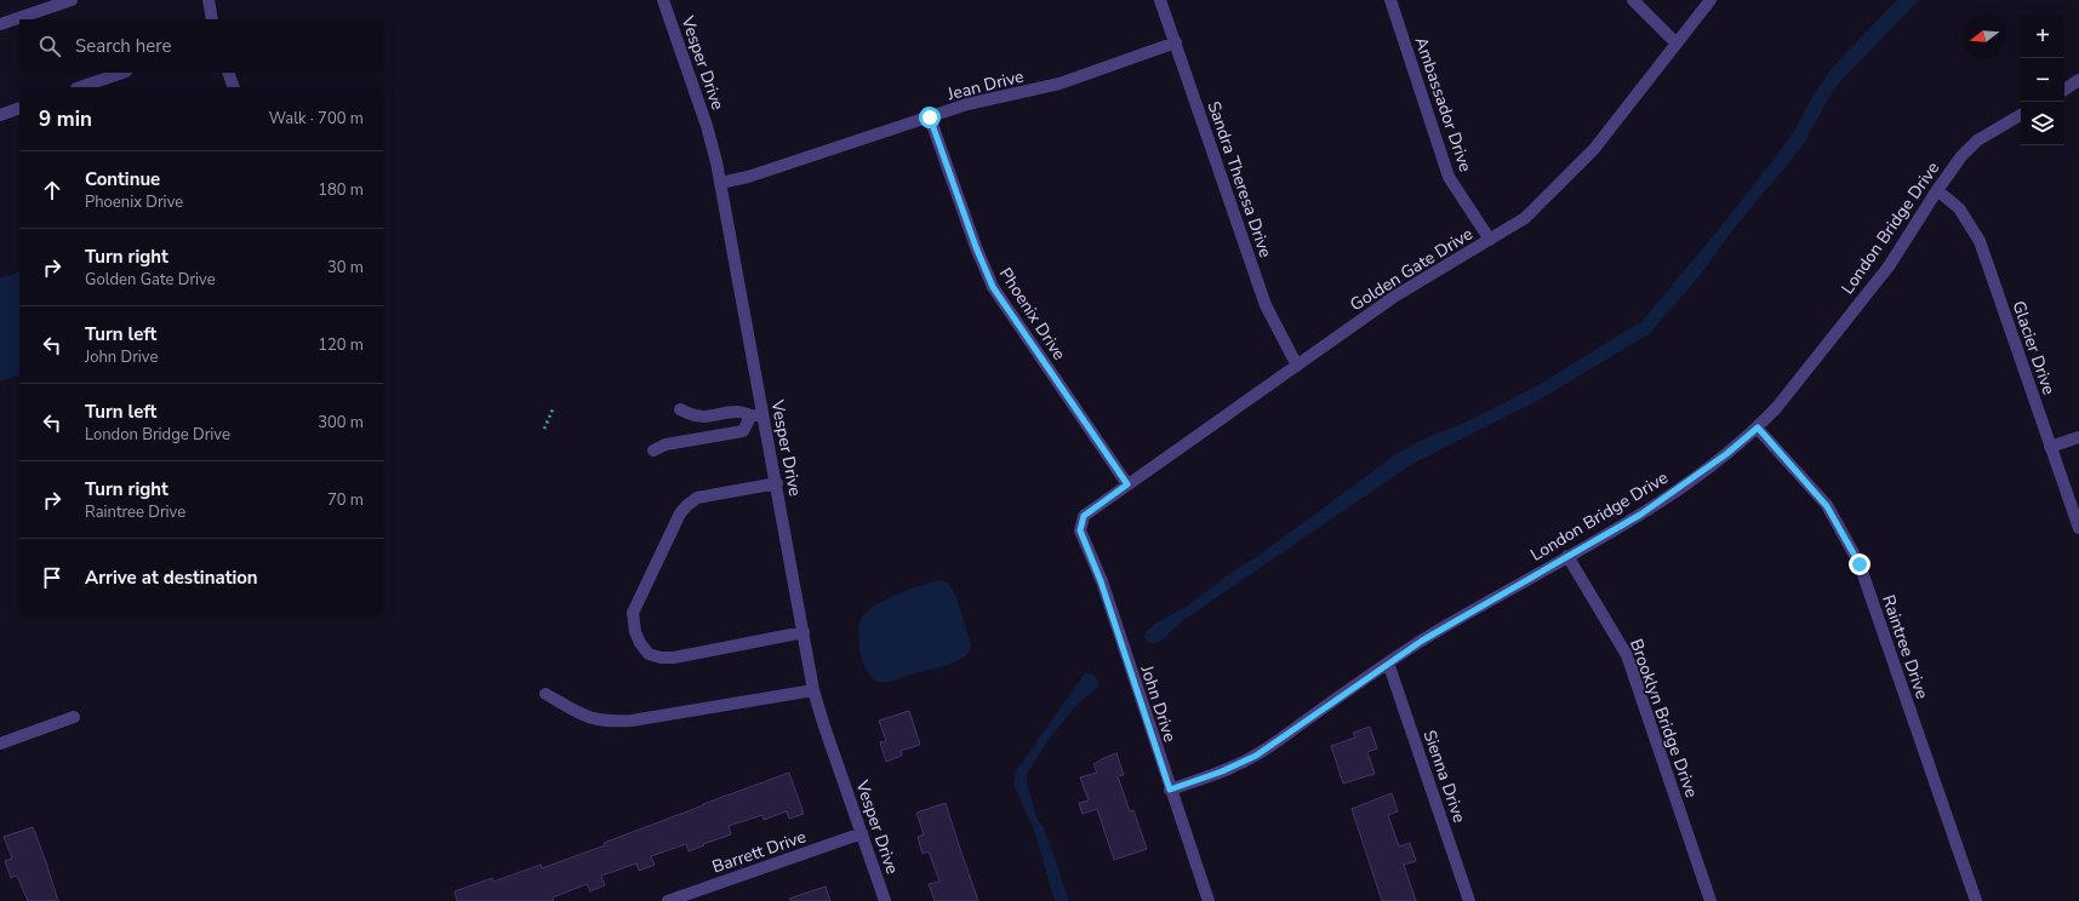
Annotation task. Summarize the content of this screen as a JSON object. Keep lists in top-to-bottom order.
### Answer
{
  "streets": {
    "street": [
      "Vesper Drive",
      "Jean Drive",
      "Ambassador Drive",
      "Sandra Theresa Drive",
      "London Bridge Drive",
      "Golden Gate Drive",
      "Phoenix Drive",
      "Glacier Drive",
      "Raintree Drive",
      "John Drive",
      "Brooklyn Bridge Drive",
      "Sienna Drive",
      "Barrett Drive"
    ]
  },
  "crossings": [
    ["Vesper Drive", "Jean Drive"],
    ["Vesper Drive", "Barrett Drive"],
    ["Jean Drive", "Sandra Theresa Drive"],
    ["Jean Drive", "Phoenix Drive"],
    ["Ambassador Drive", "Golden Gate Drive"],
    ["Sandra Theresa Drive", "Golden Gate Drive"],
    ["London Bridge Drive", "Glacier Drive"],
    ["London Bridge Drive", "Raintree Drive"],
    ["London Bridge Drive", "John Drive"],
    ["London Bridge Drive", "Brooklyn Bridge Drive"],
    ["London Bridge Drive", "Sienna Drive"],
    ["Golden Gate Drive", "Phoenix Drive"],
    ["Golden Gate Drive", "John Drive"]
  ],
  "north": "left",
  "page": {
    "map_buttons": ["+", "−"],
    "search": "Search here",
    "heading": ["9 min", "Walk · 700 m"],
    "list": [
      ["Continue", "Phoenix Drive", "180 m"],
      ["Turn right", "Golden Gate Drive", "30 m"],
      ["Turn left", "John Drive", "120 m"],
      ["Turn left", "London Bridge Drive", "300 m"],
      ["Turn right", "Raintree Drive", "70 m"],
      "Arrive at destination"
    ]
  }
}
